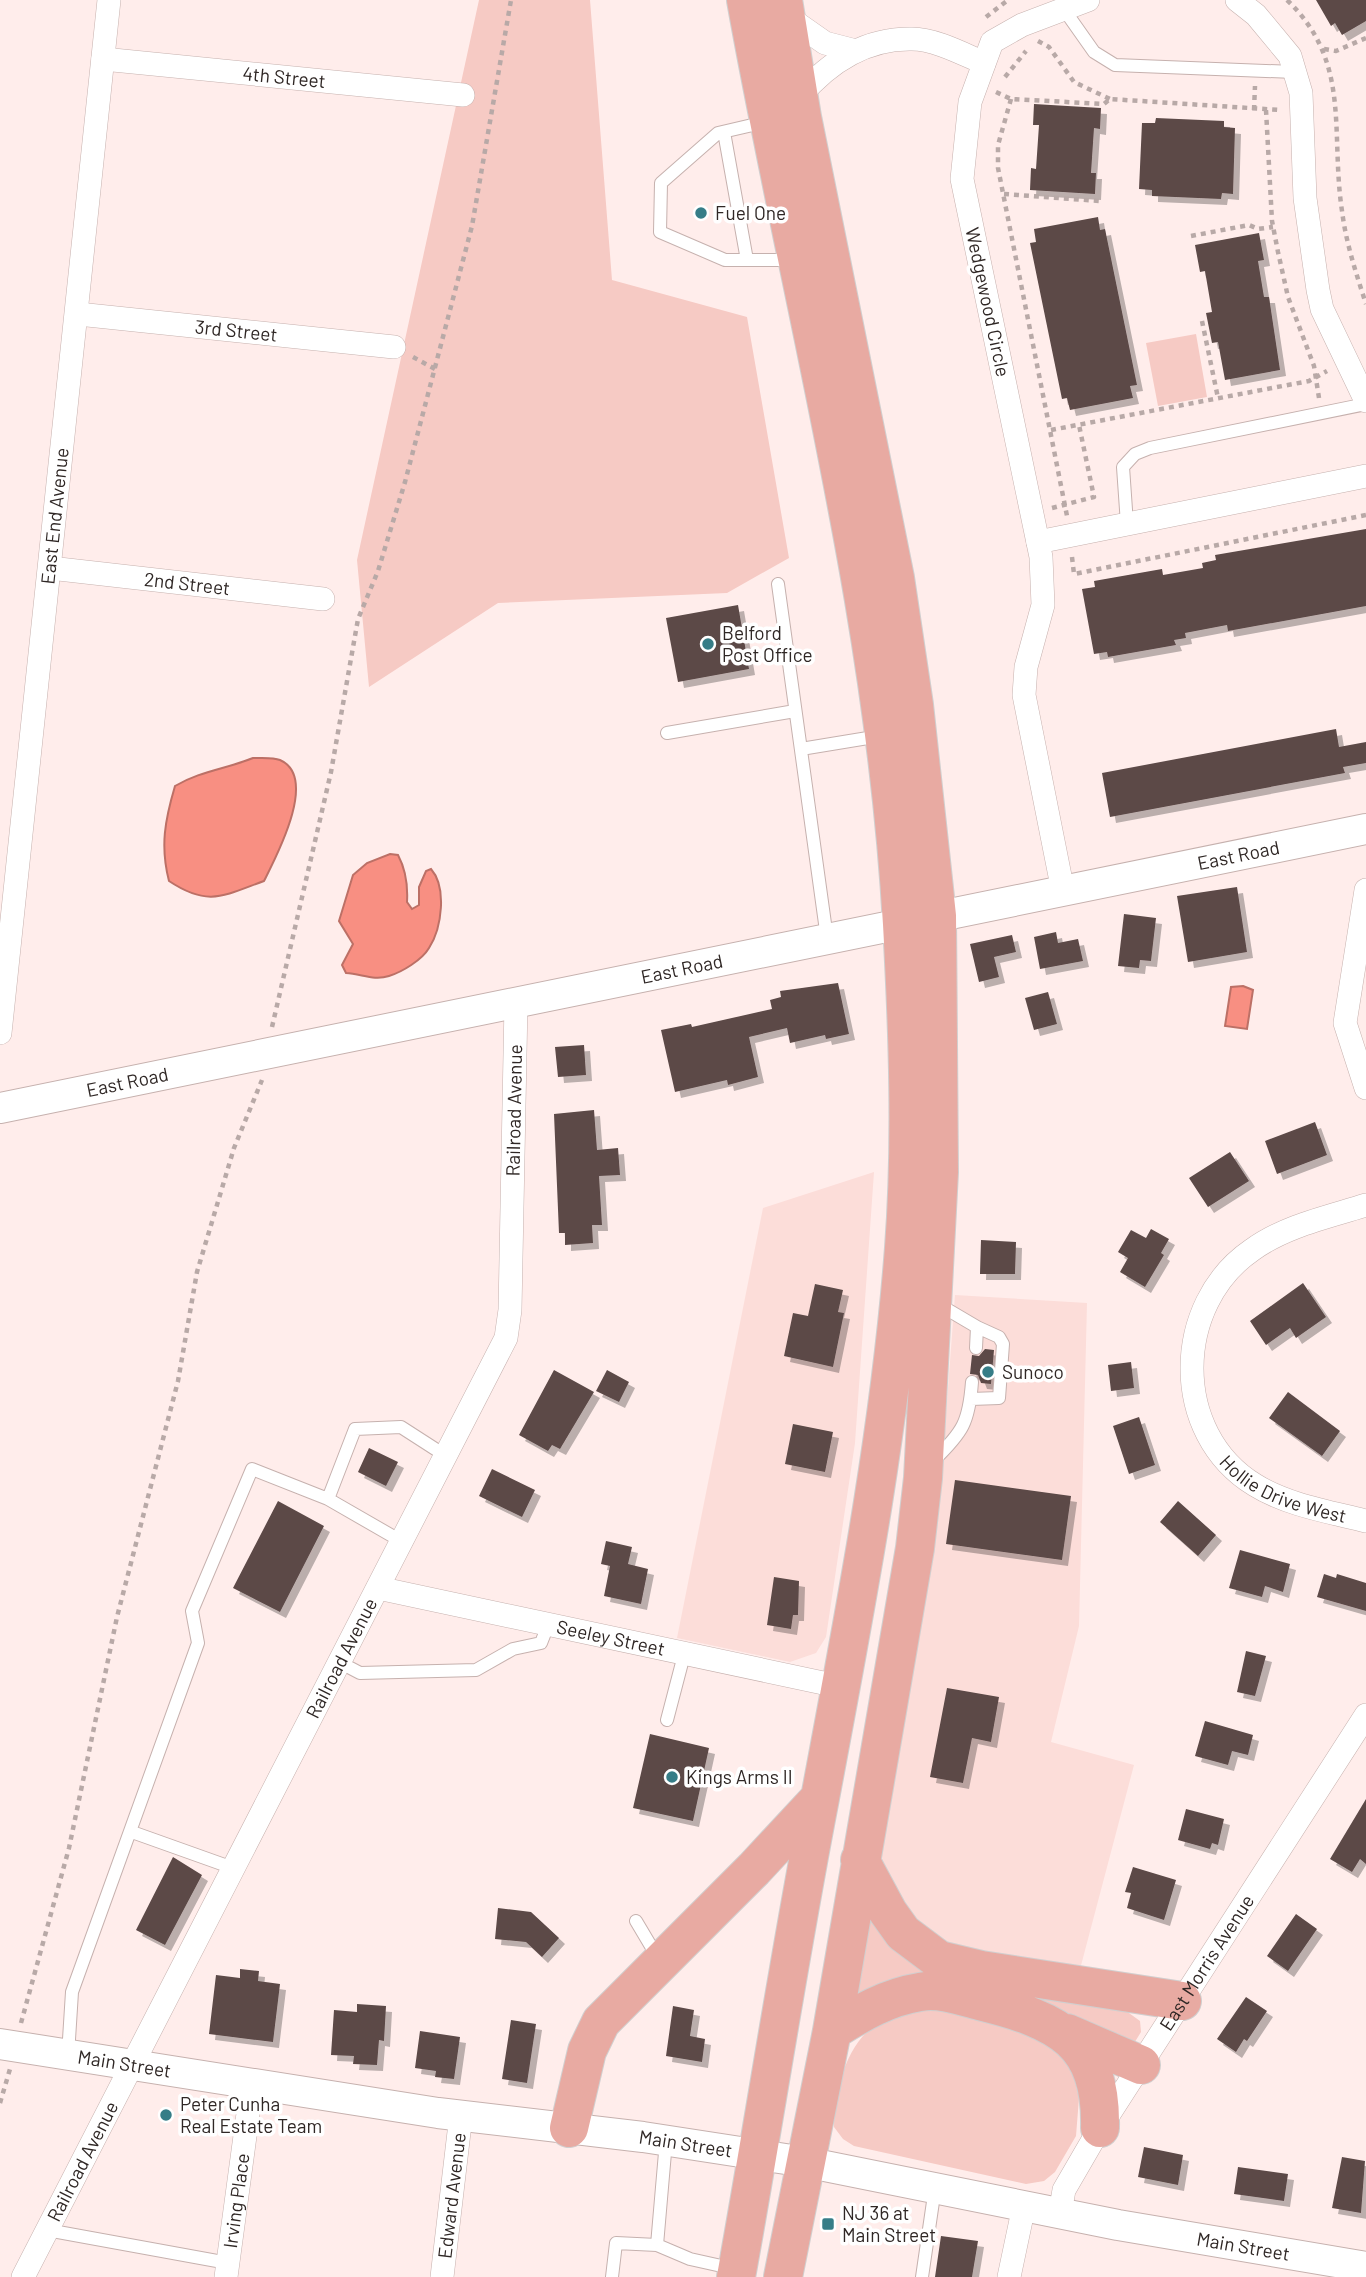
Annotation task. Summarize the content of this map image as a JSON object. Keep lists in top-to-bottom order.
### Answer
{
  "streets": {
    "street": [
      "4th Street",
      "Wedgewood Circle",
      "3rd Street",
      "East End Avenue",
      "2nd Street",
      "East Road",
      "Railroad Avenue",
      "Hollie Drive West",
      "Seeley Street",
      "East Morris Avenue",
      "Main Street",
      "Edward Avenue",
      "Irving Place"
    ]
  },
  "crossings": [
    ["4th Street", "East End Avenue"],
    ["Wedgewood Circle", "East Road"],
    ["3rd Street", "East End Avenue"],
    ["East End Avenue", "2nd Street"],
    ["East Road", "Railroad Avenue"],
    ["Railroad Avenue", "Seeley Street"],
    ["Railroad Avenue", "Main Street"],
    ["East Morris Avenue", "Main Street"],
    ["Main Street", "Edward Avenue"],
    ["Main Street", "Irving Place"]
  ],
  "places": {
    "other": [
      "Fuel One",
      "Belford Post Office",
      "Sunoco",
      "Kings Arms II",
      "Peter Cunha Real Estate Team"
    ],
    "transit": ["NJ 36 at Main Street"]
  }
}
